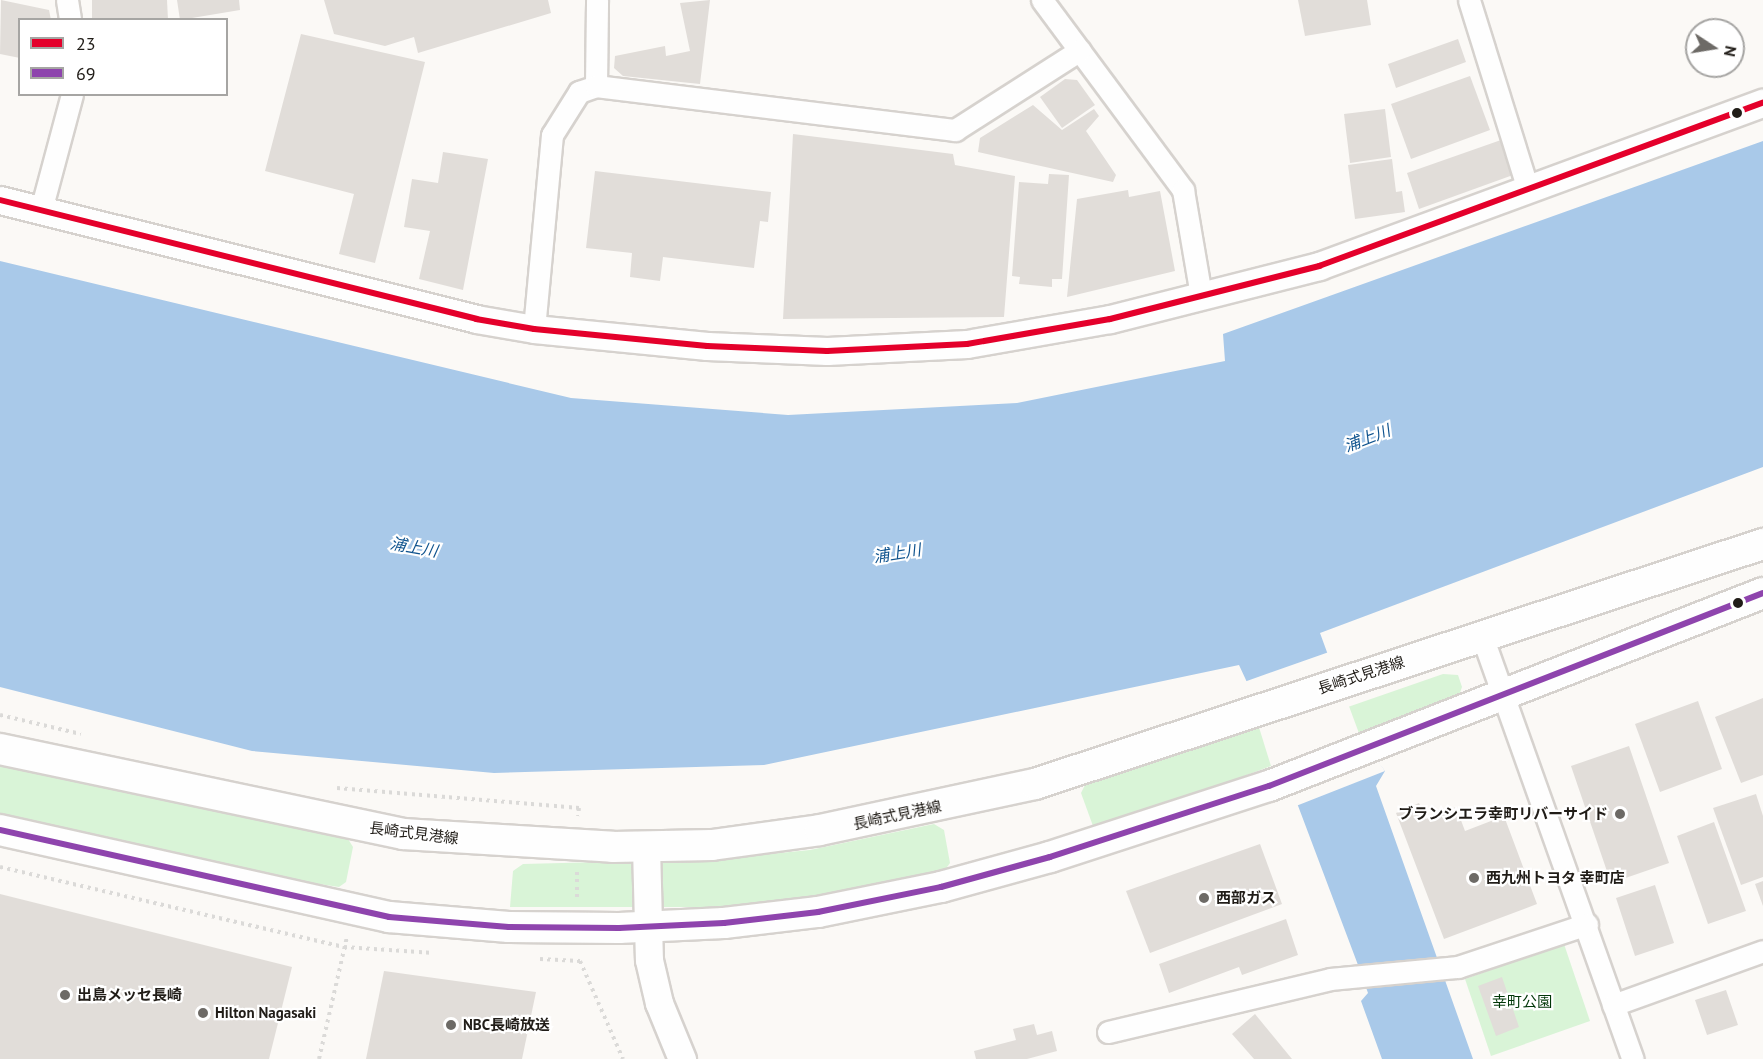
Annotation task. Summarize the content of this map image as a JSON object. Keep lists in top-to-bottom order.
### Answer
{
  "streets": {
    "main road": ["長崎式見港線"]
  },
  "water": ["浦上川"],
  "parks": ["幸町公園"],
  "places": [
    "ブランシエラ幸町リバーサイド",
    "西九州トヨタ 幸町店",
    "西部ガス",
    "出島メッセ長崎",
    "Hilton Nagasaki",
    "NBC長崎放送"
  ],
  "lines": ["transit line 23", "transit line 69"],
  "legend": ["23", "69"],
  "north": "right"
}
